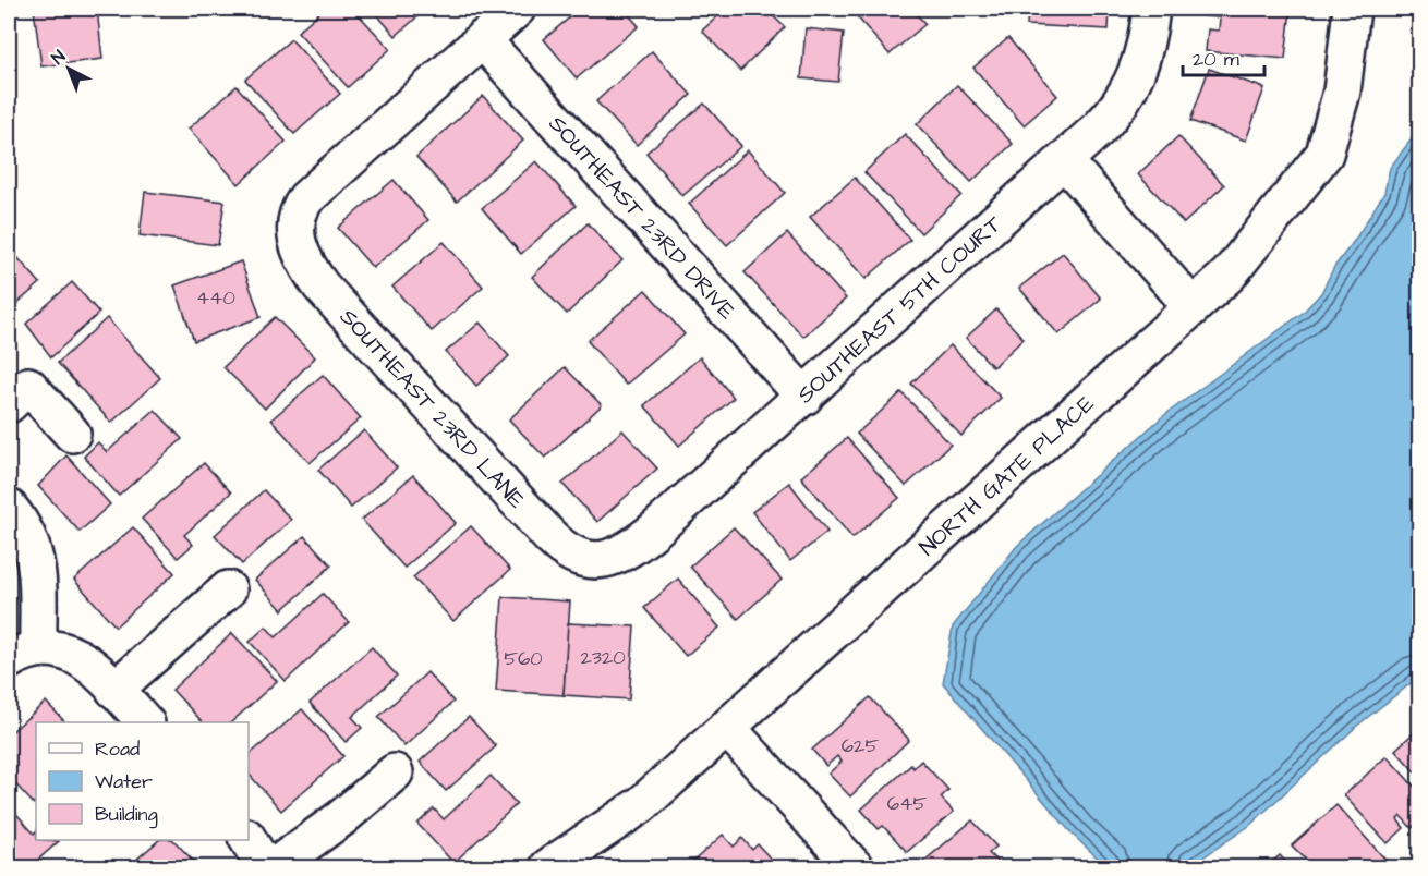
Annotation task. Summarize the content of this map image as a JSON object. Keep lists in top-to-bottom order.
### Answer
{
  "streets": {
    "street": [
      "SOUTHEAST 23RD DRIVE",
      "SOUTHEAST 5TH COURT",
      "SOUTHEAST 23RD LANE",
      "NORTH GATE PLACE"
    ]
  },
  "crossings": [
    ["SOUTHEAST 23RD DRIVE", "SOUTHEAST 5TH COURT"],
    ["SOUTHEAST 23RD DRIVE", "SOUTHEAST 23RD LANE"],
    ["SOUTHEAST 5TH COURT", "SOUTHEAST 23RD LANE"]
  ],
  "house_numbers": [
    "440",
    "2320",
    "560",
    "625",
    "645"
  ],
  "legend": ["Road", "Water", "Building"],
  "scale_bar": "20 m",
  "north": "top left"
}
